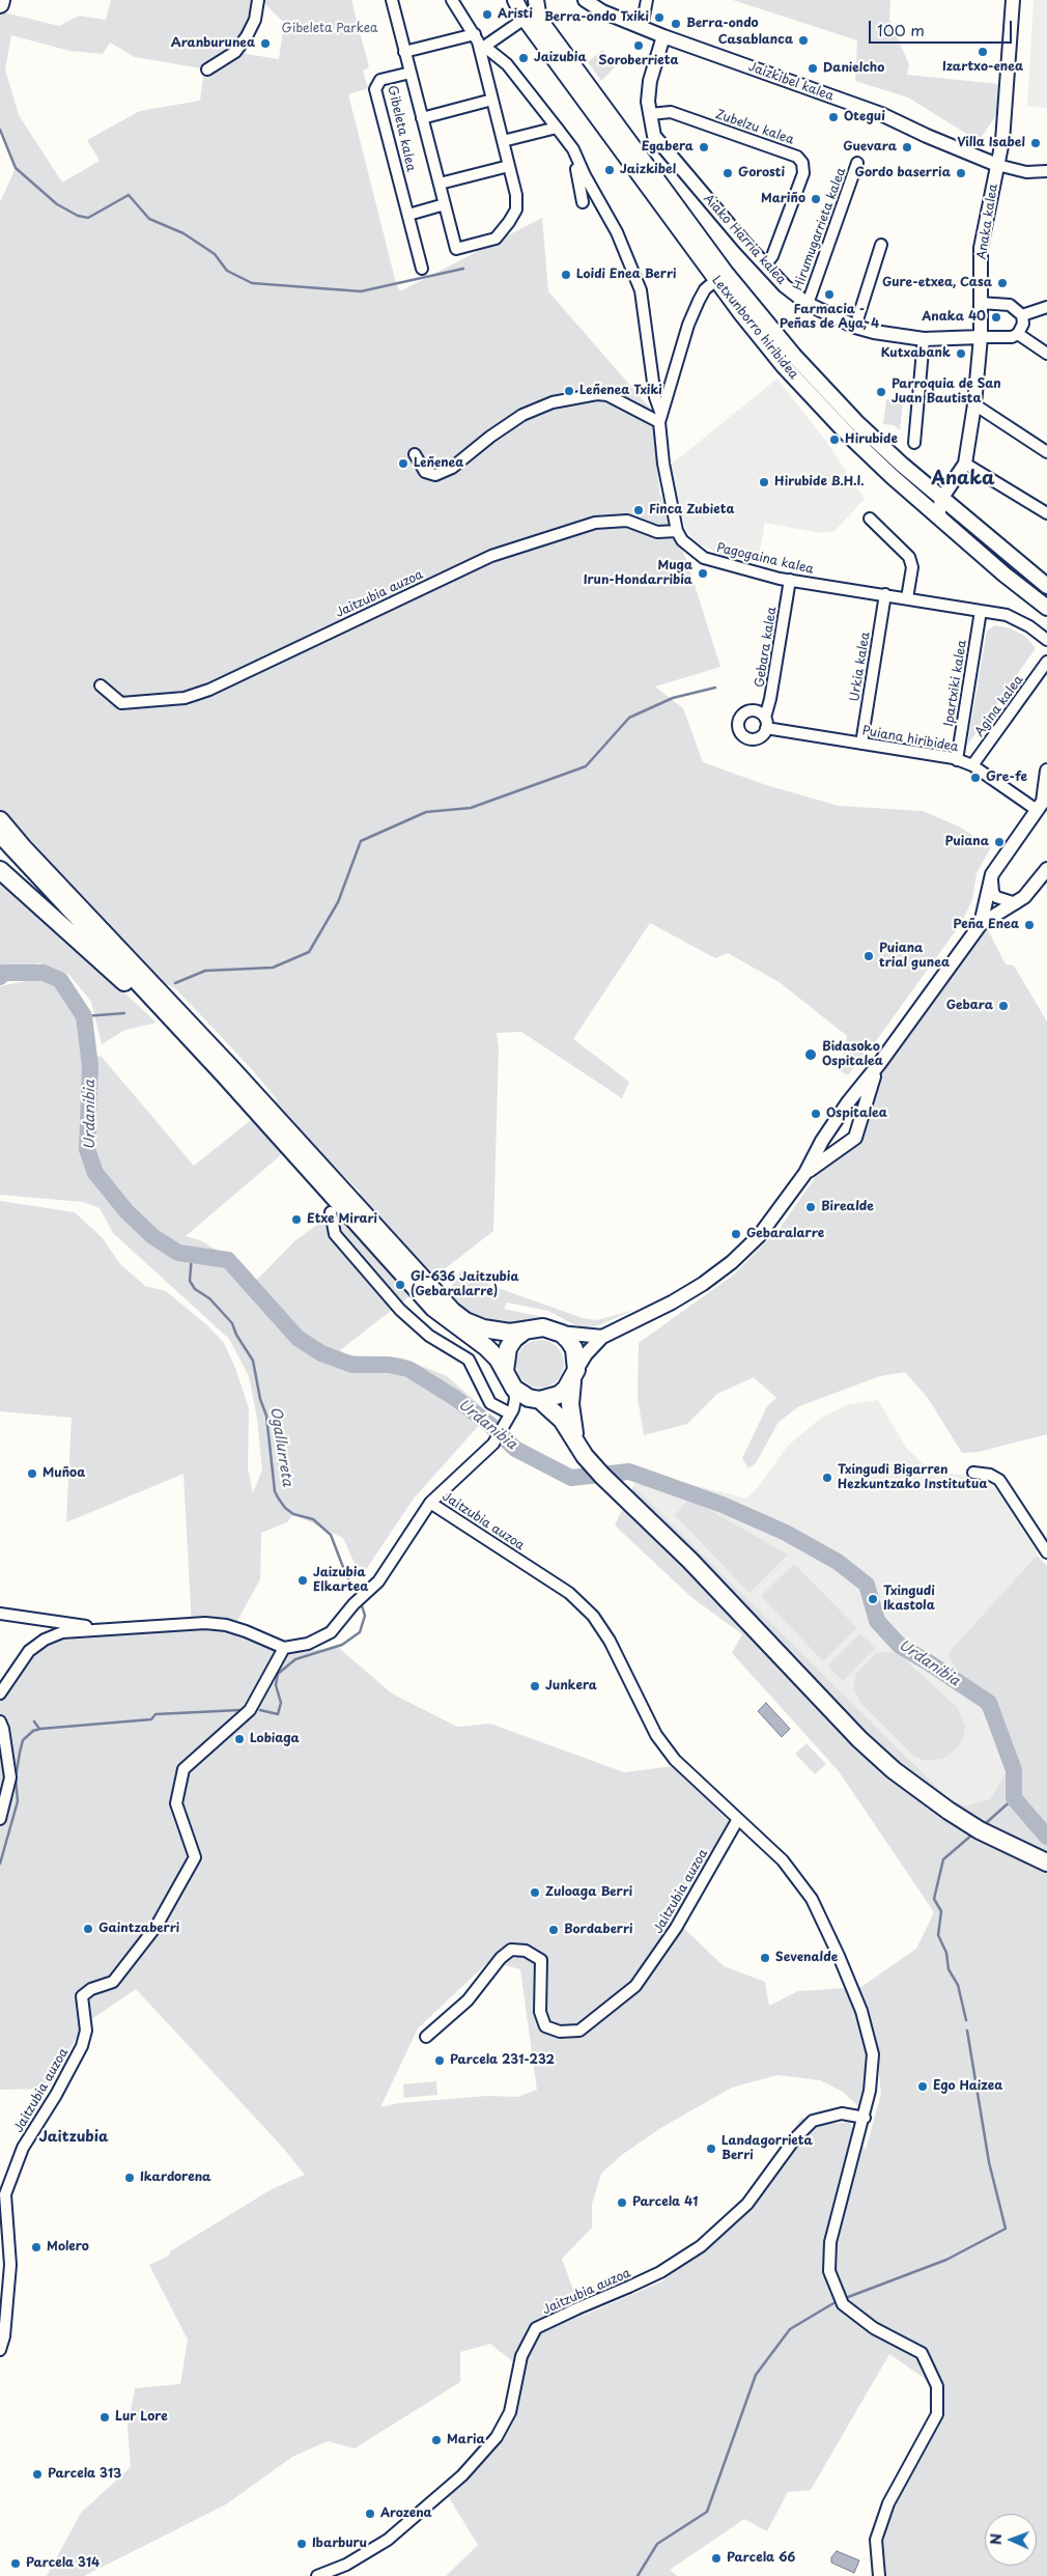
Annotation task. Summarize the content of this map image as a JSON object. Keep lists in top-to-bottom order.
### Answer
{
  "streets": {
    "main road": ["Letxunborro hiribidea"],
    "street": [
      "Jaizkibel kalea",
      "Zubelzu kalea",
      "Gibeleta kalea",
      "Anaka kalea",
      "Hirumugarrieta kalea",
      "Aiako Harria kalea",
      "Pagogaina kalea",
      "Jaitzubia auzoa",
      "Gebara kalea",
      "Urkia kalea",
      "Ipartxiki kalea",
      "Agina kalea",
      "Puiana hiribidea"
    ]
  },
  "crossings": [
    ["Jaizkibel kalea", "Anaka kalea"],
    ["Jaizkibel kalea", "Aiako Harria kalea"],
    ["Zubelzu kalea", "Aiako Harria kalea"],
    ["Anaka kalea", "Aiako Harria kalea"],
    ["Anaka kalea", "Letxunborro hiribidea"],
    ["Hirumugarrieta kalea", "Aiako Harria kalea"],
    ["Letxunborro hiribidea", "Pagogaina kalea"],
    ["Pagogaina kalea", "Jaitzubia auzoa"],
    ["Pagogaina kalea", "Gebara kalea"],
    ["Pagogaina kalea", "Urkia kalea"],
    ["Pagogaina kalea", "Ipartxiki kalea"],
    ["Gebara kalea", "Puiana hiribidea"],
    ["Urkia kalea", "Puiana hiribidea"],
    ["Ipartxiki kalea", "Puiana hiribidea"],
    ["Agina kalea", "Puiana hiribidea"]
  ],
  "districts": ["Anaka", "Jaitzubia"],
  "water": ["Urdanibia", "Ogallurreta"],
  "parks": ["Gibeleta Parkea"],
  "places": [
    "Aristi",
    "Berra-ondo Txiki",
    "Berra-ondo",
    "Casablanca",
    "Aranburunea",
    "Soroberrieta",
    "Izartxo-enea",
    "Jaizubia",
    "Danielcho",
    "Otegui",
    "Villa Isabel",
    "Egabera",
    "Guevara",
    "Jaizkibel",
    "Gorosti",
    "Gordo baserria",
    "Mariño",
    "Loidi Enea Berri",
    "Gure-etxea, Casa",
    "Farmacia - Peñas de Aya, 4",
    "Anaka 40",
    "Kutxabank",
    "Leñenea Txiki",
    "Parroquia de San Juan Bautista",
    "Hirubide",
    "Leñenea",
    "Hirubide B.H.I.",
    "Finca Zubieta",
    "Muga Irun-Hondarribia",
    "Gre-fe",
    "Puiana",
    "Peña Enea",
    "Puiana trial gunea",
    "Gebara",
    "Bidasoko Ospitalea",
    "Ospitalea",
    "Birealde",
    "Etxe Mirari",
    "Gebaralarre",
    "GI-636 Jaitzubia (Gebaralarre)",
    "Muñoa",
    "Txingudi Bigarren Hezkuntzako Institutua",
    "Jaizubia Elkartea",
    "Txingudi Ikastola",
    "Junkera",
    "Lobiaga",
    "Zuloaga Berri",
    "Gaintzaberri",
    "Bordaberri",
    "Sevenalde",
    "Parcela 231-232",
    "Ego Haizea",
    "Landagorrieta Berri",
    "Ikardorena",
    "Parcela 41",
    "Molero",
    "Lur Lore",
    "Maria",
    "Parcela 313",
    "Arozena",
    "Ibarburu",
    "Parcela 66",
    "Parcela 314"
  ],
  "scale_bar": "100 m",
  "north": "left"
}
